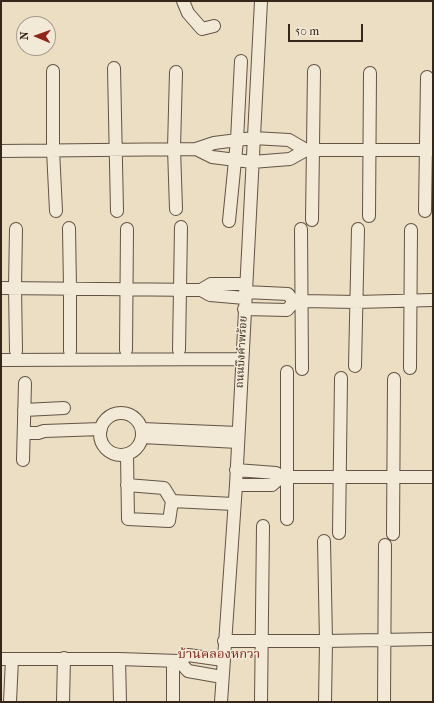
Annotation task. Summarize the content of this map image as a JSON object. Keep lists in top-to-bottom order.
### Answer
{
  "streets": {
    "street": ["ถนนบึงคำพร้อย"]
  },
  "districts": ["บ้านคลองหกวา"],
  "scale_bar": "50 m",
  "north": "left"
}
